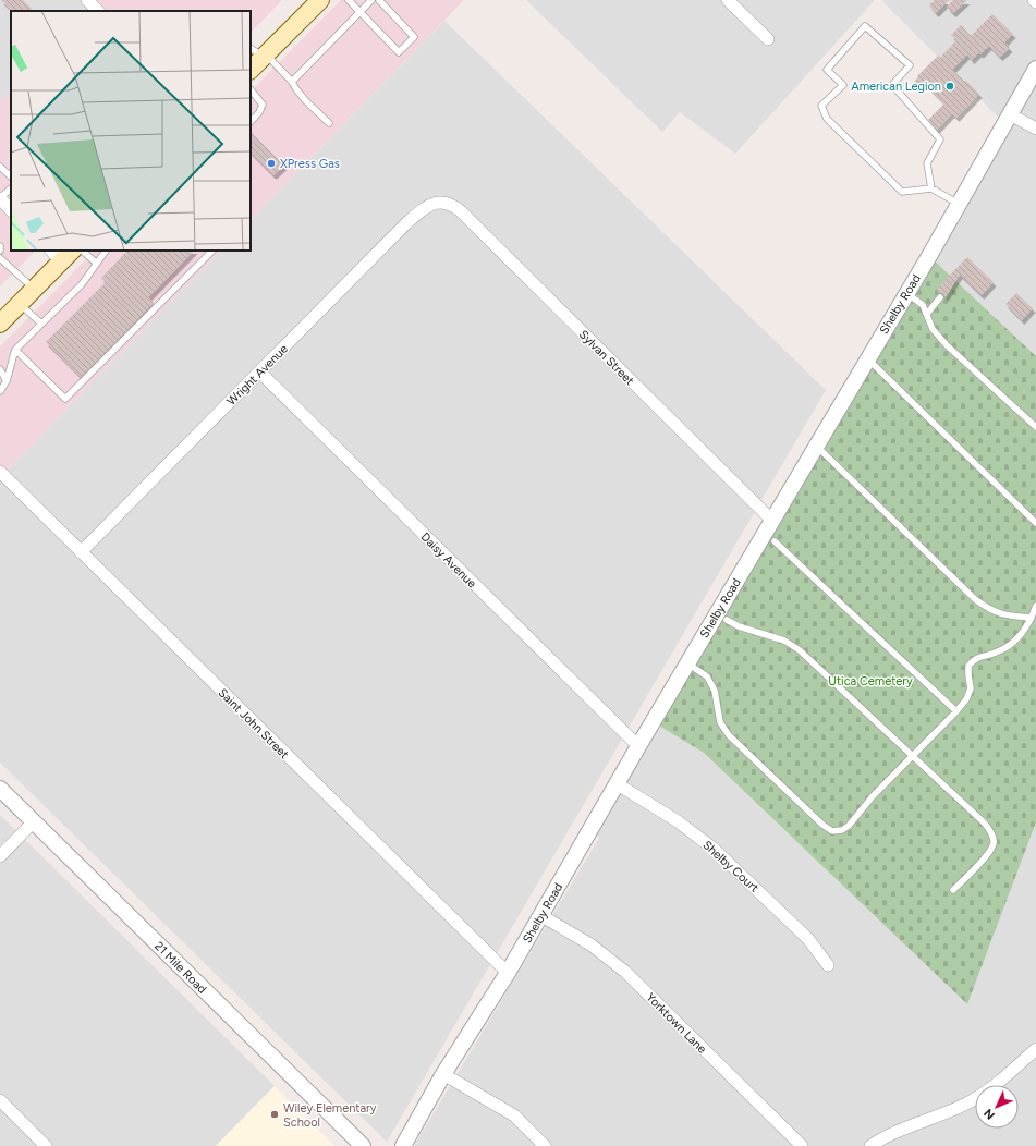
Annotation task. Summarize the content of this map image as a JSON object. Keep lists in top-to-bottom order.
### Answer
{
  "streets": {
    "street": [
      "Shelby Road",
      "Sylvan Street",
      "Wright Avenue",
      "Daisy Avenue",
      "Saint John Street",
      "Shelby Court",
      "21 Mile Road",
      "Yorktown Lane"
    ]
  },
  "crossings": [
    ["Shelby Road", "Sylvan Street"],
    ["Shelby Road", "Daisy Avenue"],
    ["Shelby Road", "Saint John Street"],
    ["Shelby Road", "Shelby Court"],
    ["Shelby Road", "Yorktown Lane"],
    ["Sylvan Street", "Wright Avenue"],
    ["Wright Avenue", "Daisy Avenue"],
    ["Wright Avenue", "Saint John Street"]
  ],
  "parks": ["Utica Cemetery"],
  "places": ["American Legion", "XPress Gas", "Wiley Elementary School"],
  "north": "bottom left"
}
